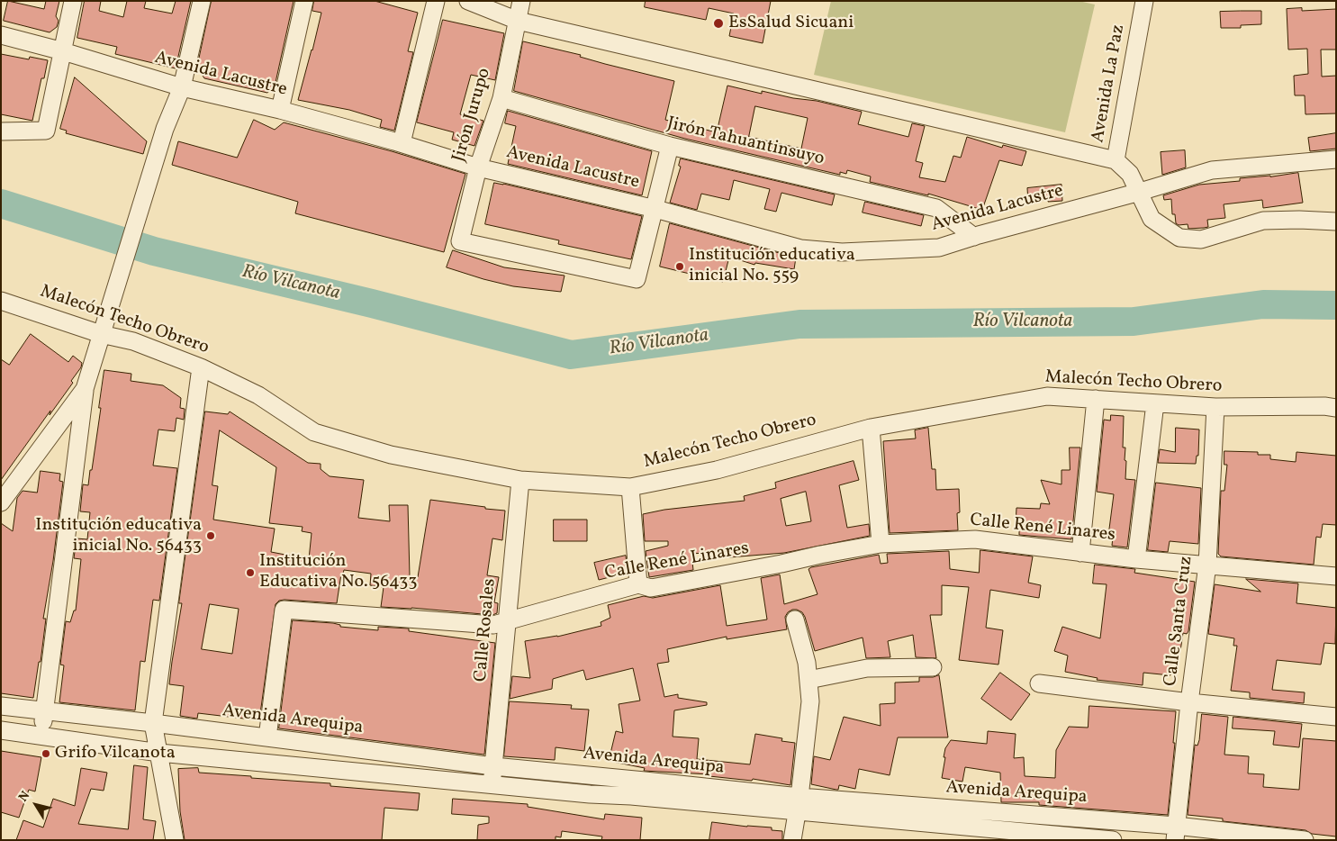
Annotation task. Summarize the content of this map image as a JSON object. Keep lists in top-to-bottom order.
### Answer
{
  "streets": {
    "street": [
      "Avenida Lacustre",
      "Avenida La Paz",
      "Jirón Jurupo",
      "Jirón Tahuantinsuyo",
      "Malecón Techo Obrero",
      "Calle René Linares",
      "Calle Santa Cruz",
      "Calle Rosales",
      "Avenida Arequipa"
    ]
  },
  "crossings": [
    ["Avenida Lacustre", "Avenida La Paz"],
    ["Avenida Lacustre", "Jirón Jurupo"],
    ["Avenida Lacustre", "Jirón Tahuantinsuyo"],
    ["Jirón Jurupo", "Jirón Tahuantinsuyo"],
    ["Malecón Techo Obrero", "Calle Santa Cruz"],
    ["Malecón Techo Obrero", "Calle Rosales"],
    ["Calle René Linares", "Calle Santa Cruz"],
    ["Calle René Linares", "Calle Rosales"],
    ["Calle René Linares", "Avenida Arequipa"],
    ["Calle Santa Cruz", "Avenida Arequipa"],
    ["Calle Rosales", "Avenida Arequipa"]
  ],
  "water": ["Río Vilcanota"],
  "places": [
    "EsSalud Sicuani",
    "Institución educativa inicial No. 559",
    "Institución educativa inicial No. 56433",
    "Institución Educativa No. 56433",
    "Grifo Vilcanota"
  ],
  "north": "top left"
}
